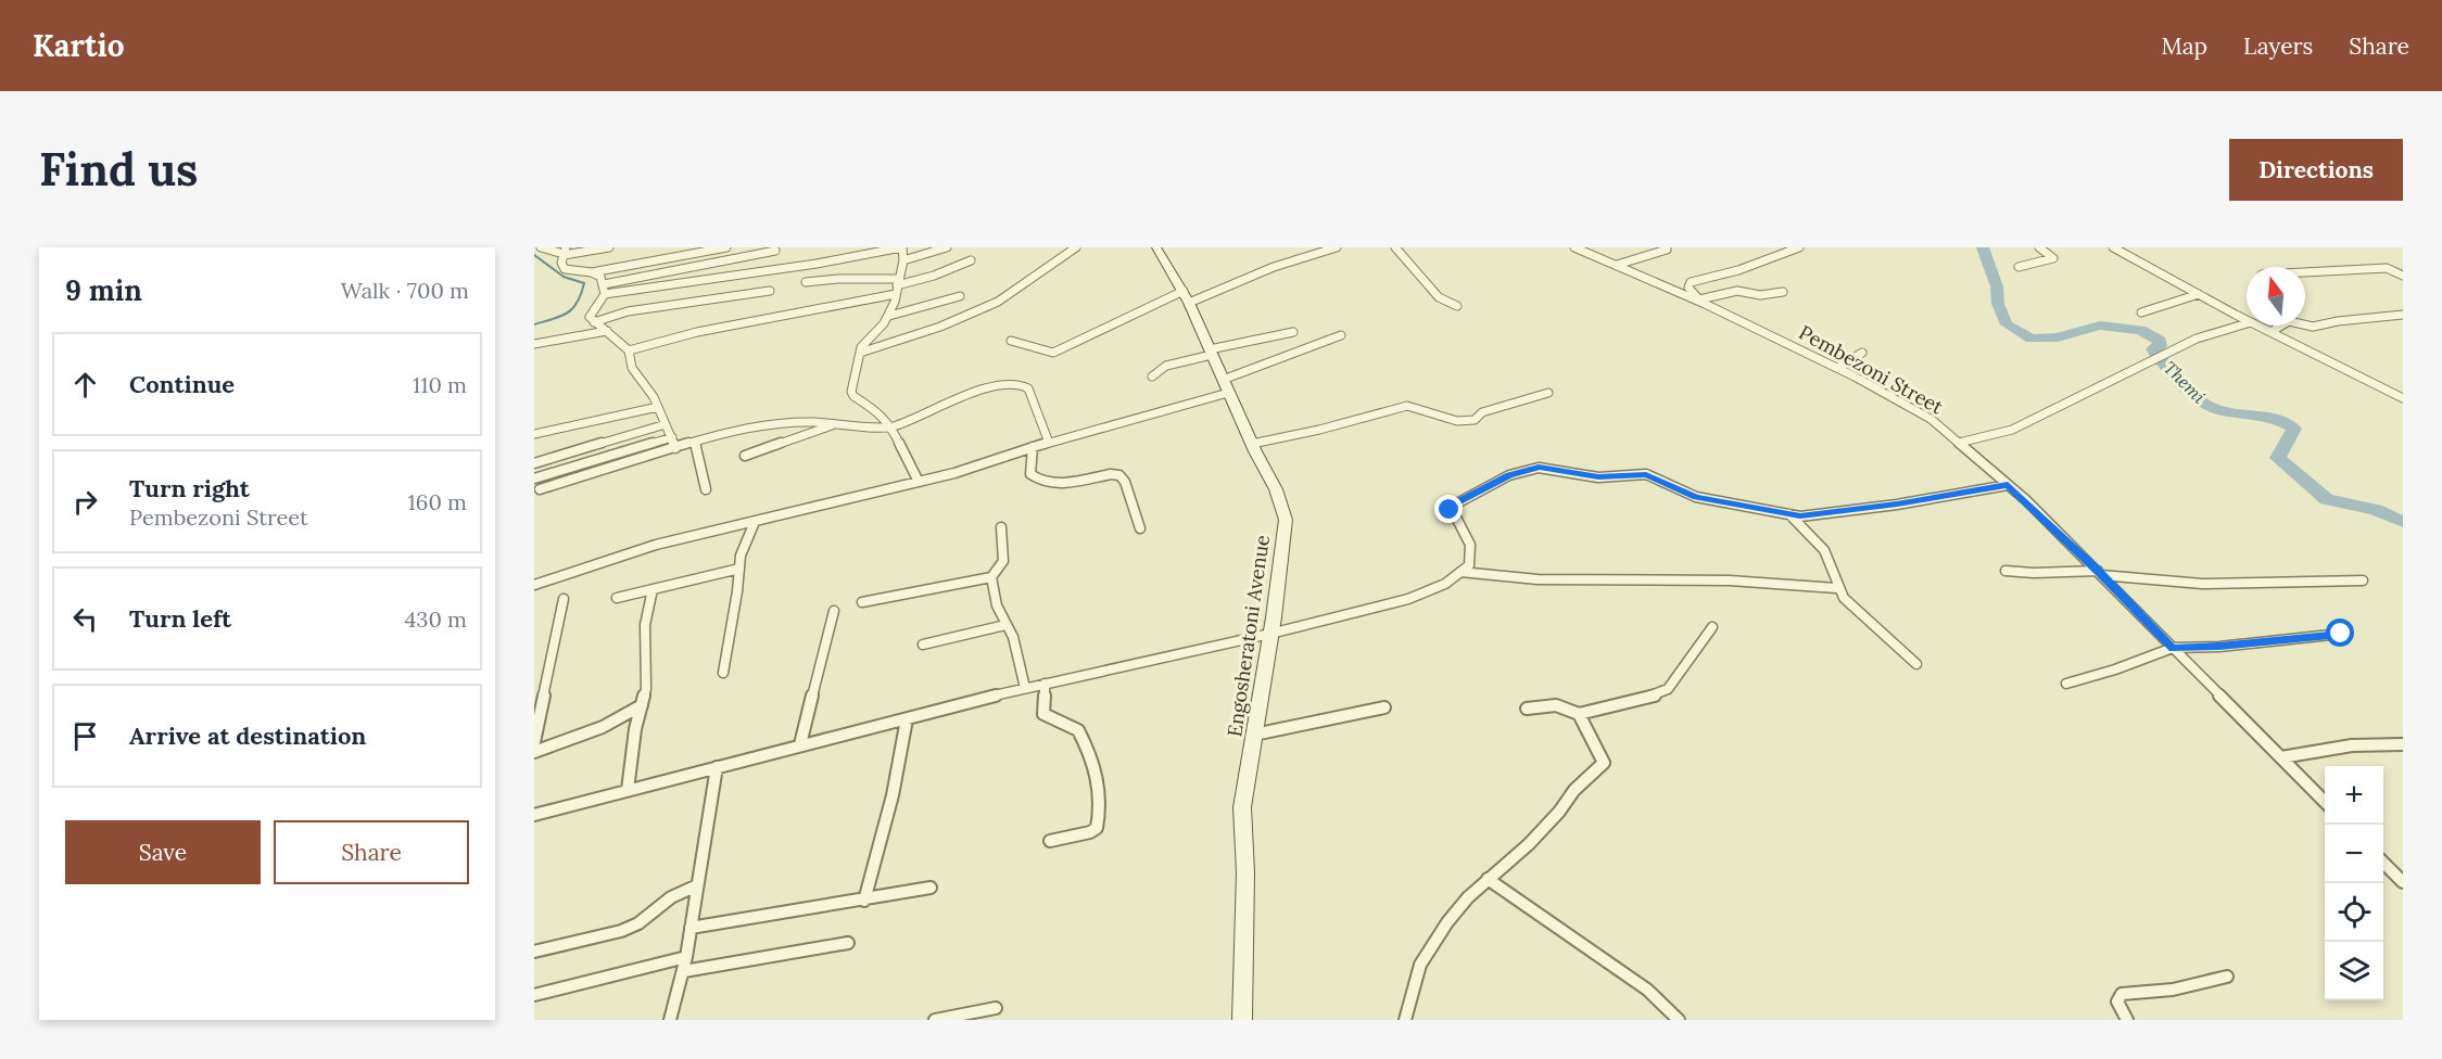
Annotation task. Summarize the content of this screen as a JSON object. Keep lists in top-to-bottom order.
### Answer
{
  "streets": {
    "street": ["Pembezoni Street", "Engosheratoni Avenue"]
  },
  "water": ["Themi"],
  "north": "top",
  "page": {
    "header": "Kartio",
    "nav": ["Map", "Layers", "Share"],
    "buttons": [
      "Directions",
      ["Save", "Share"]
    ],
    "title": "Find us",
    "heading": ["9 min", "Walk · 700 m"],
    "list": [
      ["Continue", "110 m"],
      ["Turn right", "Pembezoni Street", "160 m"],
      ["Turn left", "430 m"],
      "Arrive at destination"
    ],
    "map_buttons": ["+", "−"]
  }
}
